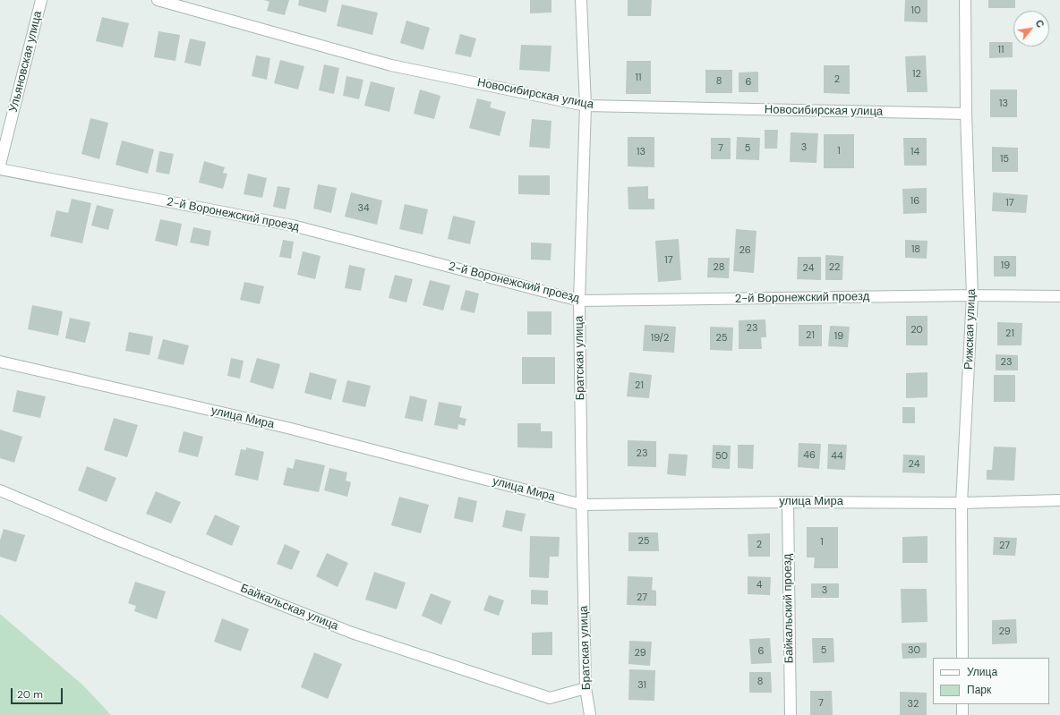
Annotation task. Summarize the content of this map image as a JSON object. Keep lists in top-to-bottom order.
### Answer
{
  "streets": {
    "street": [
      "Ульяновская улица",
      "Новосибирская улица",
      "2-й Воронежский проезд",
      "Рижская улица",
      "Братская улица",
      "улица Мира",
      "Байкальская улица",
      "Байкальский проезд"
    ]
  },
  "crossings": [
    ["Новосибирская улица", "Рижская улица"],
    ["Новосибирская улица", "Братская улица"],
    ["2-й Воронежский проезд", "Рижская улица"],
    ["2-й Воронежский проезд", "Братская улица"],
    ["Рижская улица", "улица Мира"],
    ["Братская улица", "улица Мира"],
    ["Братская улица", "Байкальская улица"],
    ["улица Мира", "Байкальский проезд"]
  ],
  "house_numbers": [
    "10",
    "11",
    "12",
    "11",
    "2",
    "8",
    "6",
    "13",
    "3",
    "7",
    "5",
    "1",
    "13",
    "14",
    "15",
    "16",
    "17",
    "34",
    "18",
    "26",
    "17",
    "19",
    "28",
    "22",
    "24",
    "23",
    "20",
    "21",
    "21",
    "19",
    "19/2",
    "25",
    "23",
    "21",
    "23",
    "46",
    "50",
    "44",
    "24",
    "25",
    "1",
    "2",
    "27",
    "4",
    "3",
    "27",
    "29",
    "5",
    "30",
    "6",
    "29",
    "8",
    "31",
    "7",
    "32"
  ],
  "legend": ["Улица", "Парк"],
  "scale_bar": "20 m",
  "north": "top right"
}
